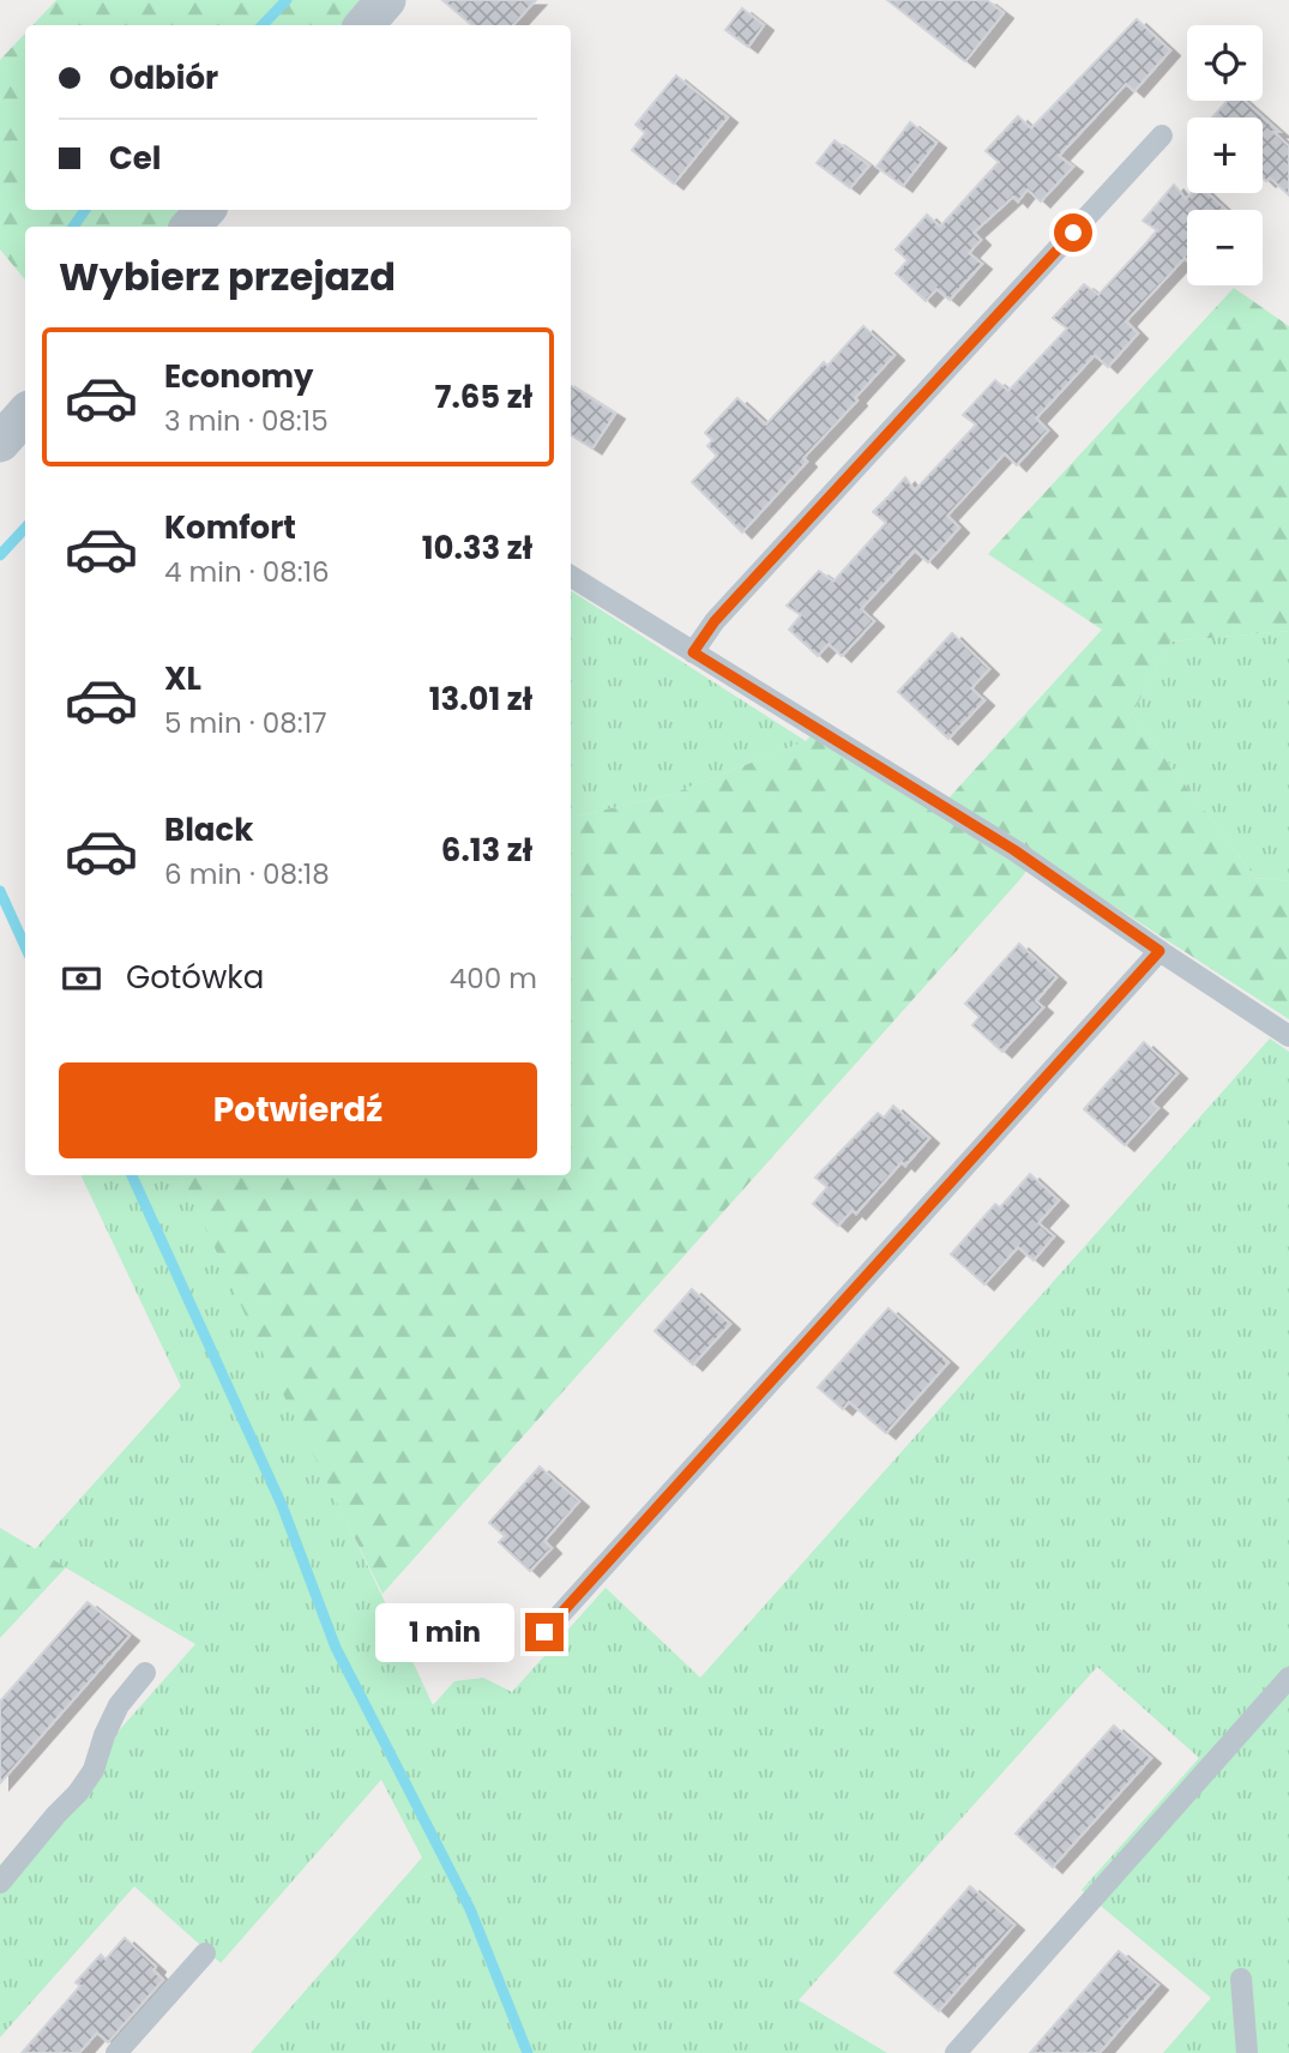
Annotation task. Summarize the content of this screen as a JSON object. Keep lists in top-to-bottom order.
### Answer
{
  "page": {
    "map_buttons": ["+", "−"],
    "banner": ["Odbiór", "Cel"],
    "heading": "Wybierz przejazd",
    "list": [
      {
        "name": "Economy",
        "note": "3 min · 08:15",
        "value": "7.65 zł"
      },
      {
        "name": "Komfort",
        "note": "4 min · 08:16",
        "value": "10.33 zł"
      },
      {
        "name": "XL",
        "note": "5 min · 08:17",
        "value": "13.01 zł"
      },
      {
        "name": "Black",
        "note": "6 min · 08:18",
        "value": "6.13 zł"
      }
    ],
    "pay": ["Gotówka", "400 m"],
    "buttons": "Potwierdź",
    "bubble": "1 min"
  }
}
